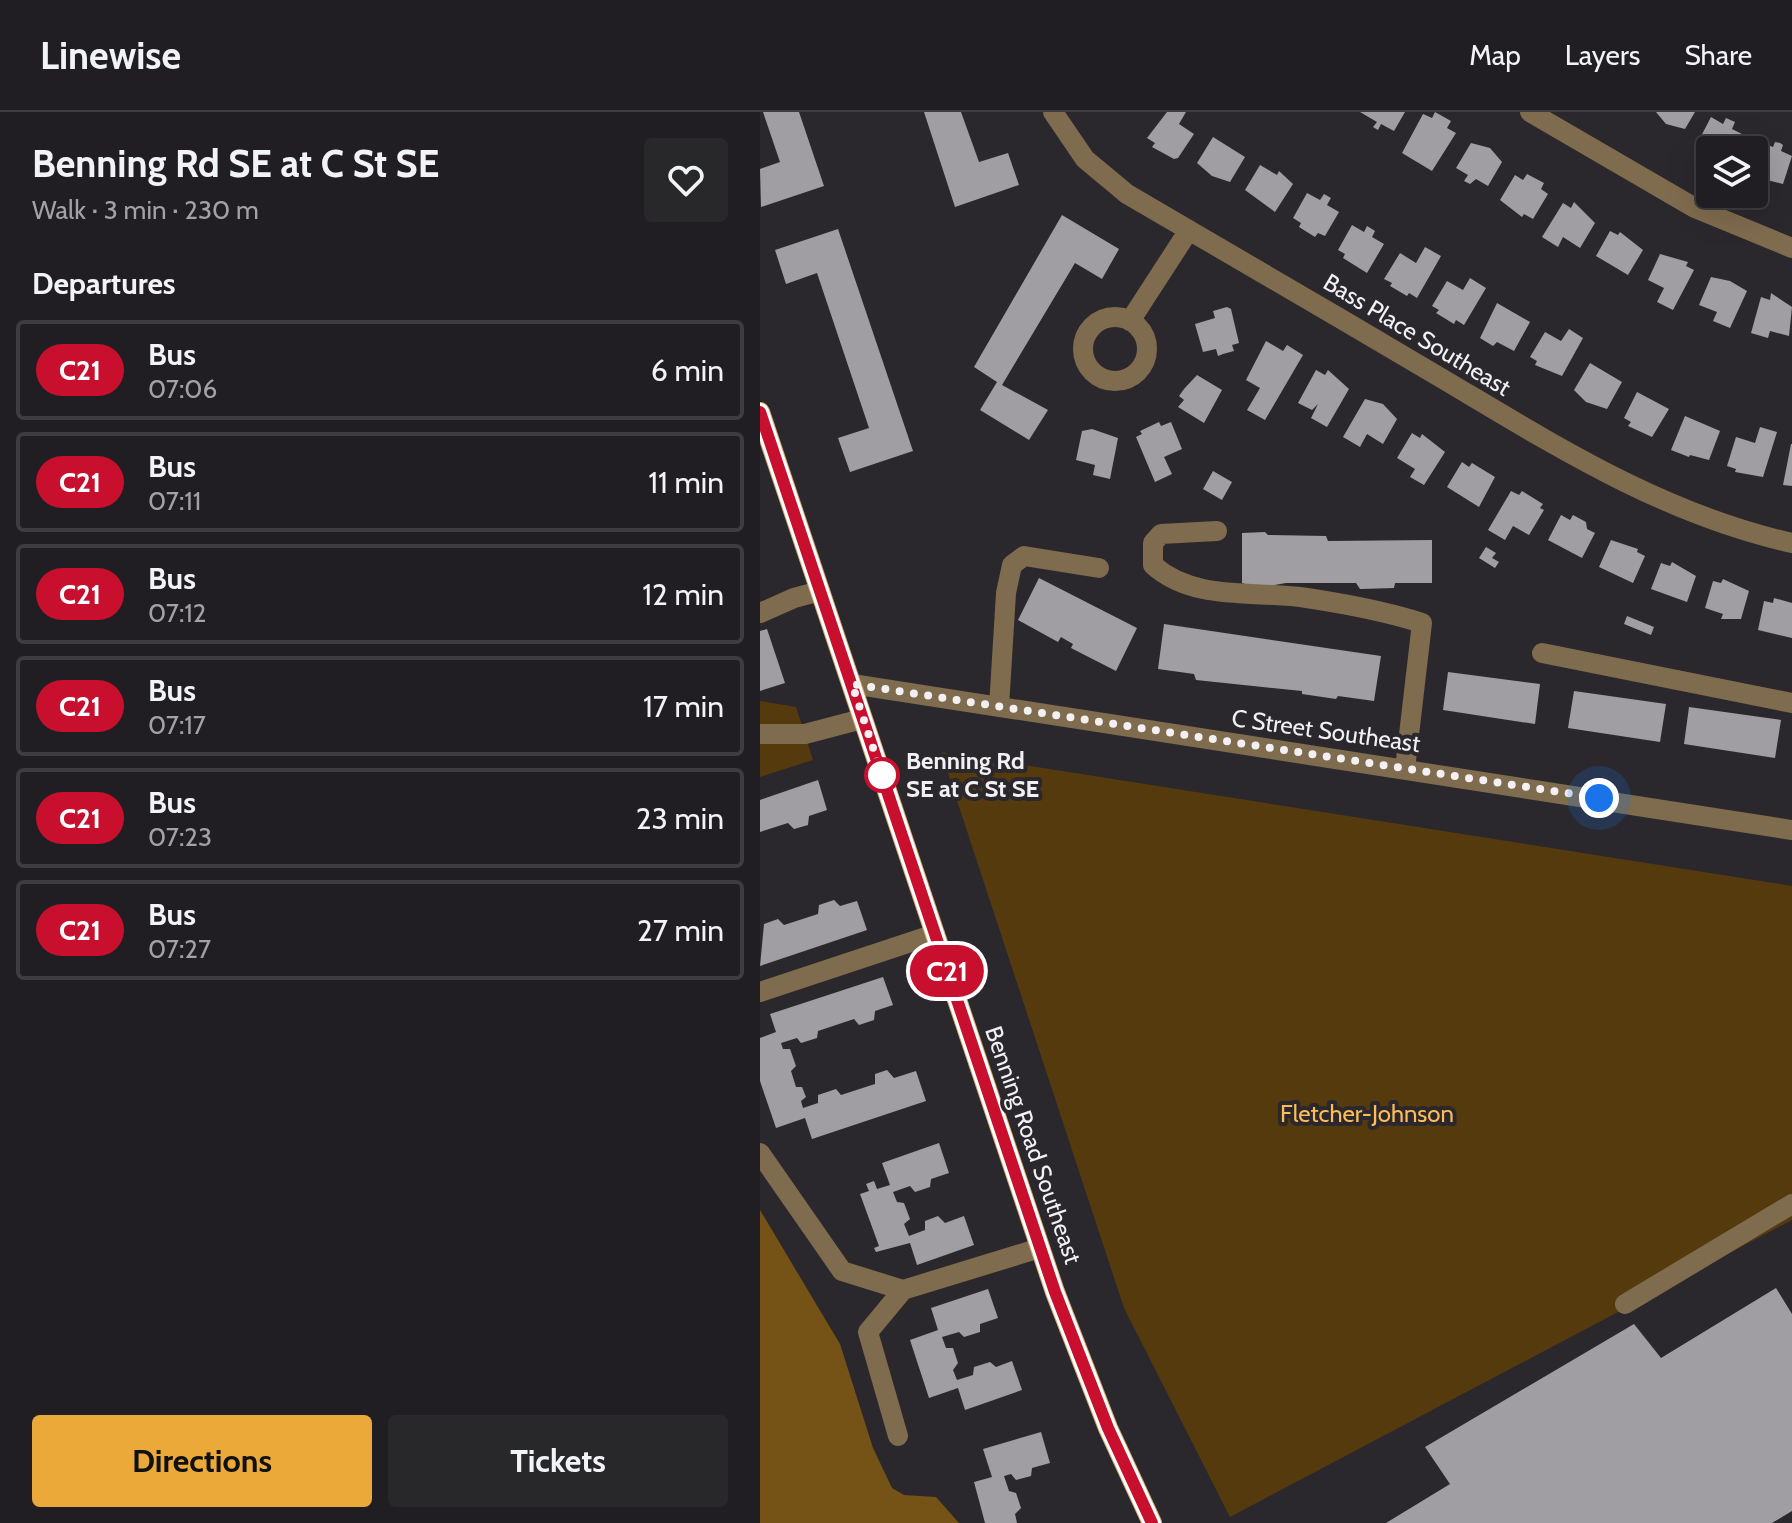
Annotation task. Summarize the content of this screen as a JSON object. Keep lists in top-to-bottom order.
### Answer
{
  "streets": {
    "main road": ["Benning Road Southeast"],
    "street": ["Bass Place Southeast", "C Street Southeast"]
  },
  "crossings": [
    ["C Street Southeast", "Benning Road Southeast"]
  ],
  "parks": ["Fletcher-Johnson"],
  "places": ["Benning Rd SE at C St SE"],
  "lines": ["bus line C21"],
  "page": {
    "header": "Linewise",
    "nav": ["Map", "Layers", "Share"],
    "heading": [
      ["Benning Rd SE at C St SE", "Walk · 3 min · 230 m"],
      "Departures"
    ],
    "on_map": "C21",
    "list": [
      {
        "mark": "C21",
        "name": "Bus",
        "note": "07:06",
        "value": "6 min"
      },
      {
        "mark": "C21",
        "name": "Bus",
        "note": "07:11",
        "value": "11 min"
      },
      {
        "mark": "C21",
        "name": "Bus",
        "note": "07:12",
        "value": "12 min"
      },
      {
        "mark": "C21",
        "name": "Bus",
        "note": "07:17",
        "value": "17 min"
      },
      {
        "mark": "C21",
        "name": "Bus",
        "note": "07:23",
        "value": "23 min"
      },
      {
        "mark": "C21",
        "name": "Bus",
        "note": "07:27",
        "value": "27 min"
      }
    ],
    "buttons": ["Directions", "Tickets"]
  }
}
